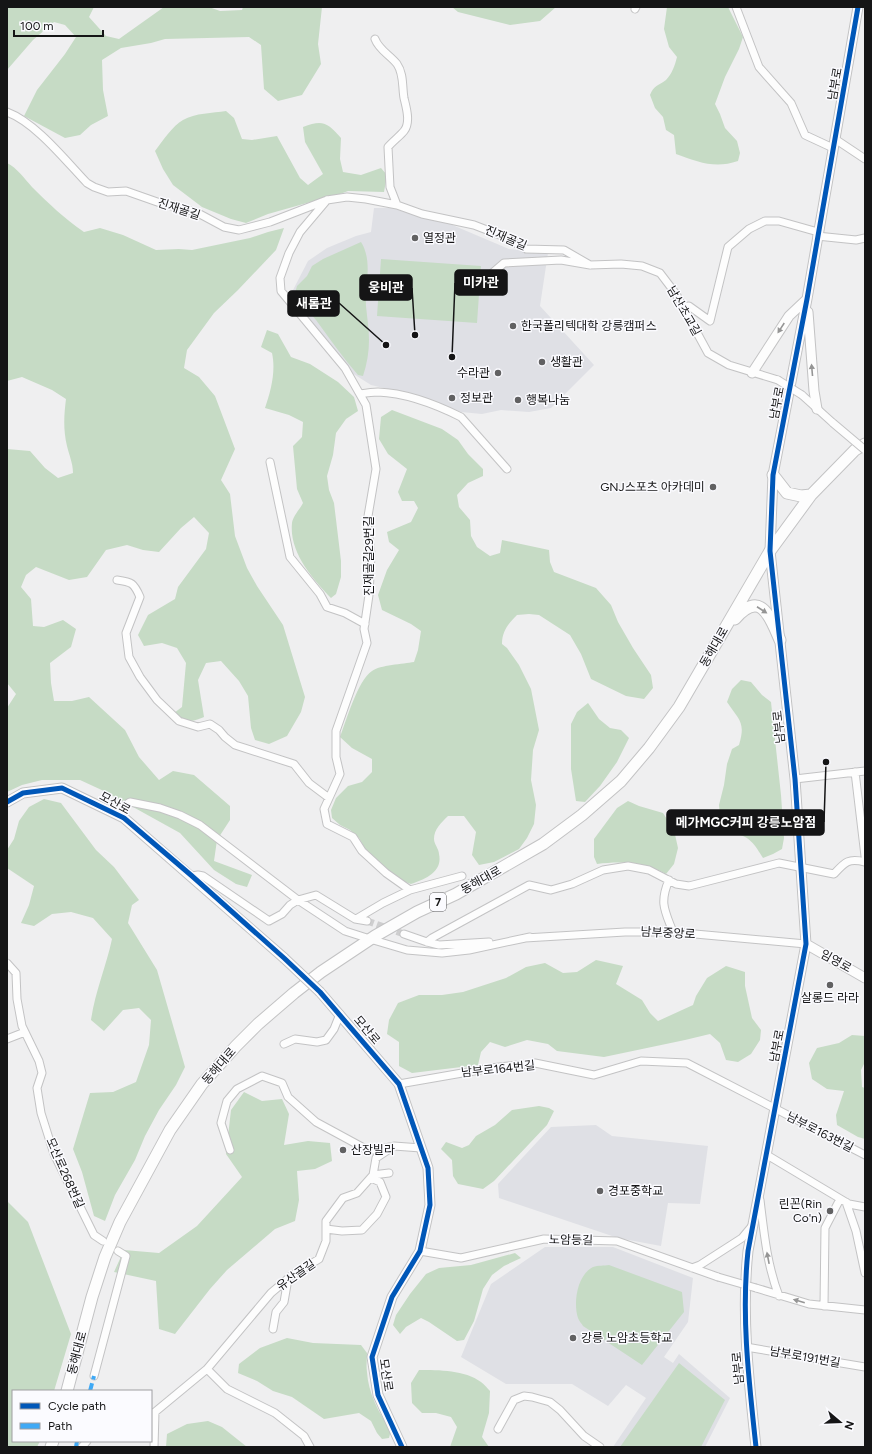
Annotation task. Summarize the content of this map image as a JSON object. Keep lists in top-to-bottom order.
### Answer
{
  "streets": {
    "main road": ["동해대로", "7"],
    "street": [
      "남부로",
      "진재골길",
      "남산초교길",
      "진재골길29번길",
      "모산로",
      "남부중앙로",
      "임영로",
      "남부로164번길",
      "남부로163번길",
      "모산로268번길",
      "노암등길",
      "유산골길",
      "남부로191번길"
    ]
  },
  "crossings": [
    ["남부로", "동해대로"],
    ["남부로", "남부중앙로"],
    ["남부로", "임영로"],
    ["남부로", "남부로164번길"],
    ["남부로", "남부로163번길"],
    ["남부로", "남부로191번길"],
    ["진재골길", "남산초교길"],
    ["진재골길", "진재골길29번길"],
    ["동해대로", "남부중앙로"],
    ["모산로", "남부중앙로"],
    ["모산로", "남부로164번길"],
    ["모산로", "노암등길"],
    ["남부중앙로", "임영로"],
    ["남부로164번길", "남부로163번길"]
  ],
  "places": [
    "열정관",
    "한국폴리텍대학 강릉캠퍼스",
    "웅비관",
    "새롬관",
    "미카관",
    "생활관",
    "수라관",
    "정보관",
    "행복나눔",
    "GNJ스포츠 아카데미",
    "메가MGC커피 강릉노암점",
    "살롱드 라라",
    "산장빌라",
    "경포중학교",
    "린꼰(Rin Co'n)",
    "강릉 노암초등학교"
  ],
  "legend": ["Cycle path", "Path"],
  "scale_bar": "100 m",
  "north": "right"
}
